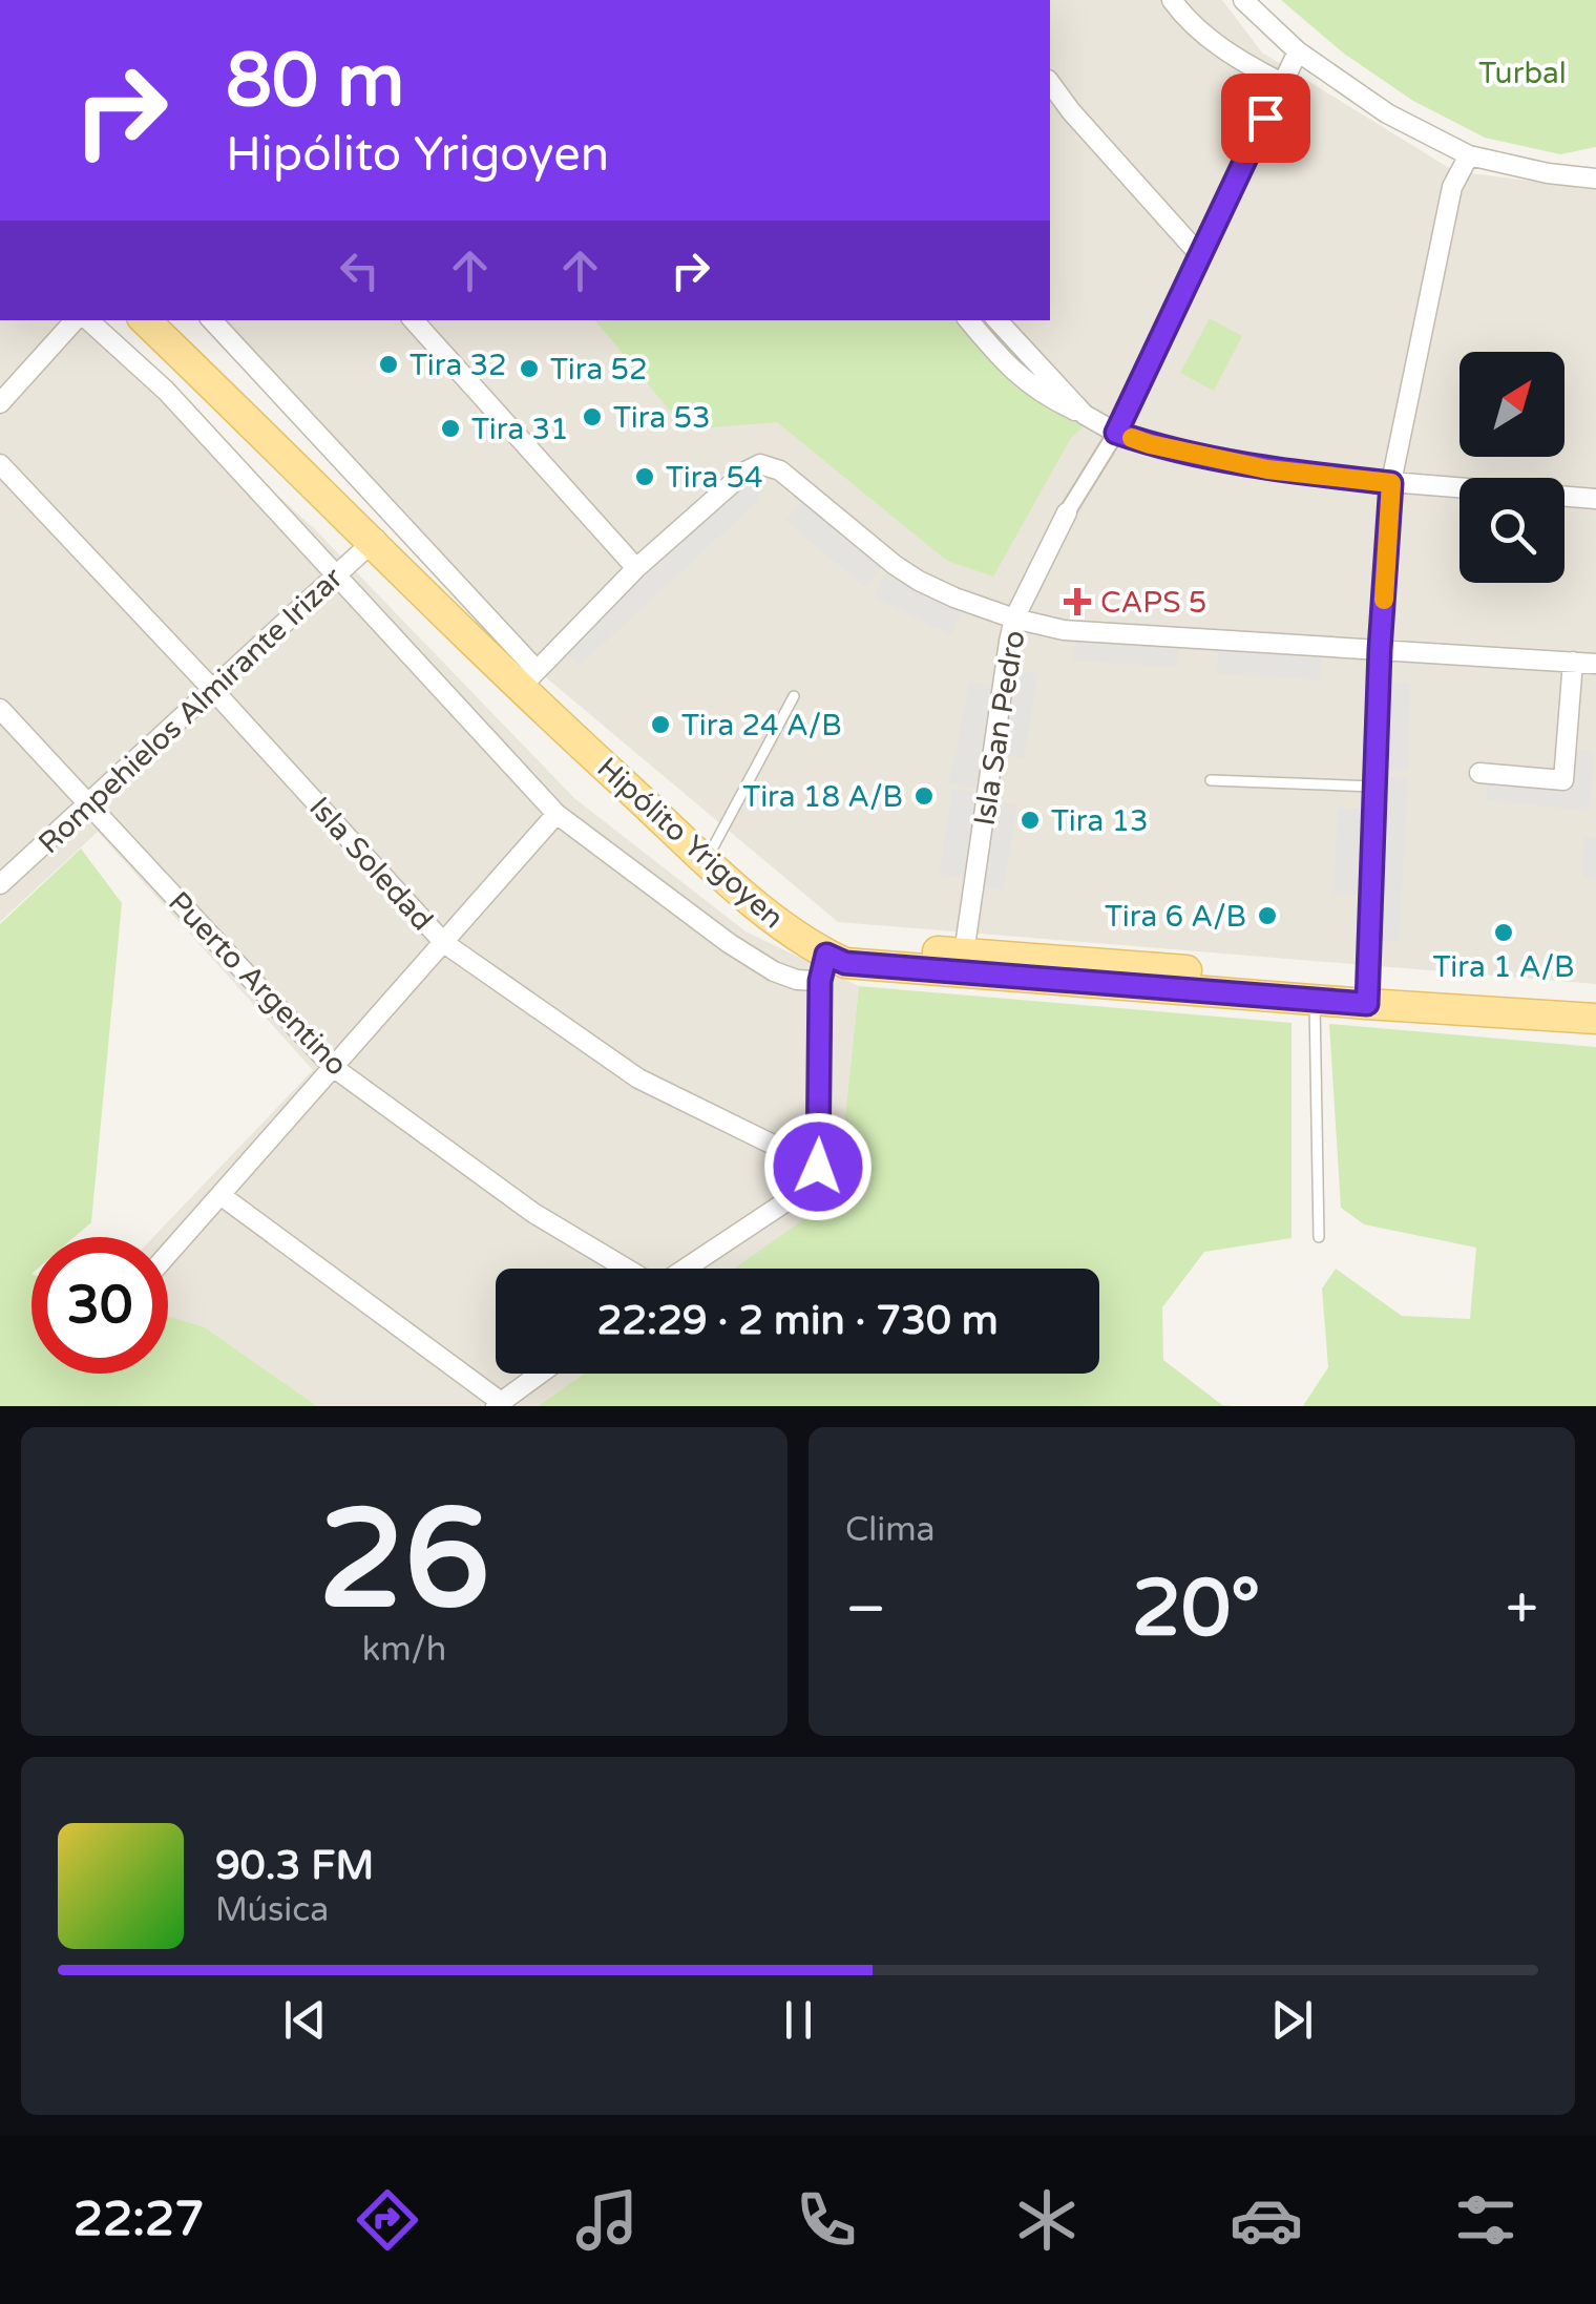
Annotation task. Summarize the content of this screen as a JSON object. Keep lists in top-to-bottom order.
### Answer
{
  "streets": {
    "main road": ["Hipólito Yrigoyen"],
    "street": [
      "Rompehielos Almirante Irizar",
      "Isla San Pedro",
      "Isla Soledad",
      "Puerto Argentino"
    ]
  },
  "crossings": [
    ["Rompehielos Almirante Irizar", "Hipólito Yrigoyen"],
    ["Rompehielos Almirante Irizar", "Isla Soledad"],
    ["Rompehielos Almirante Irizar", "Puerto Argentino"],
    ["Isla San Pedro", "Hipólito Yrigoyen"]
  ],
  "parks": ["Turbal"],
  "places": {
    "other": [
      "Tira 32",
      "Tira 52",
      "Tira 53",
      "Tira 31",
      "Tira 54",
      "Tira 24 A/B",
      "Tira 18 A/B",
      "Tira 13",
      "Tira 6 A/B",
      "Tira 1 A/B"
    ],
    "health": ["CAPS 5"]
  },
  "north": "top right",
  "page": {
    "turn": ["80 m", "Hipólito Yrigoyen"],
    "limit": "30",
    "trip": "22:29 · 2 min · 730 m",
    "tile": [
      ["26", "km/h"],
      "Clima"
    ],
    "heat": ["−", "20°", "+"],
    "song": ["90.3 FM", "Música"],
    "tabs": "22:27"
  }
}
